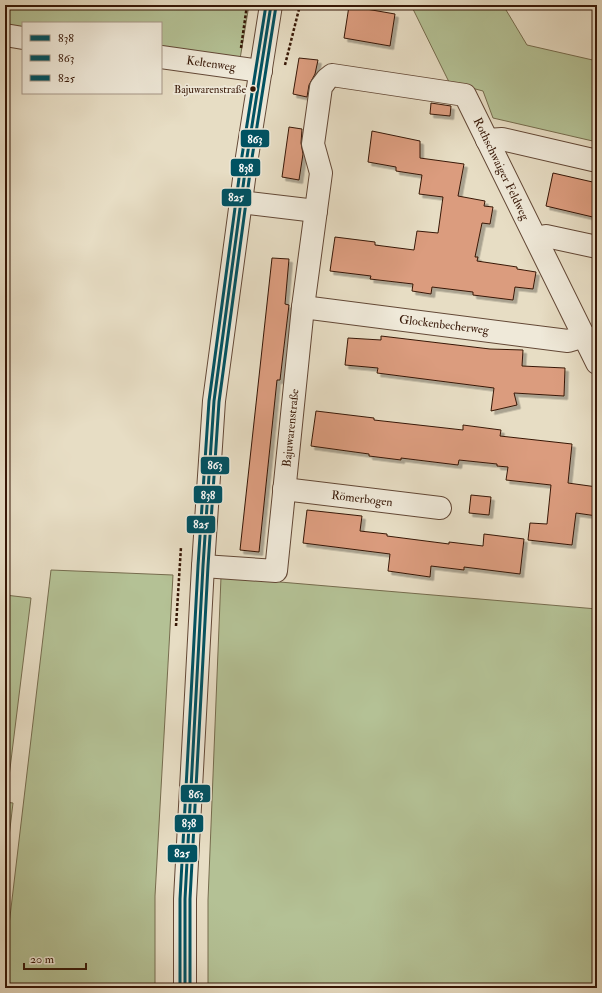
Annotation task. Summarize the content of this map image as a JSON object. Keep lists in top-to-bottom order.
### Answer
{
  "streets": {
    "street": [
      "Keltenweg",
      "Rothschwaiger Feldweg",
      "Glockenbecherweg",
      "Bajuwarenstraße",
      "Römerbogen"
    ]
  },
  "crossings": [
    ["Rothschwaiger Feldweg", "Glockenbecherweg"],
    ["Rothschwaiger Feldweg", "Bajuwarenstraße"],
    ["Glockenbecherweg", "Bajuwarenstraße"],
    ["Bajuwarenstraße", "Römerbogen"]
  ],
  "places": ["Bajuwarenstraße"],
  "lines": ["transit line 838", "transit line 825", "transit line 863"],
  "legend": ["838", "863", "825"],
  "scale_bar": "20 m"
}
